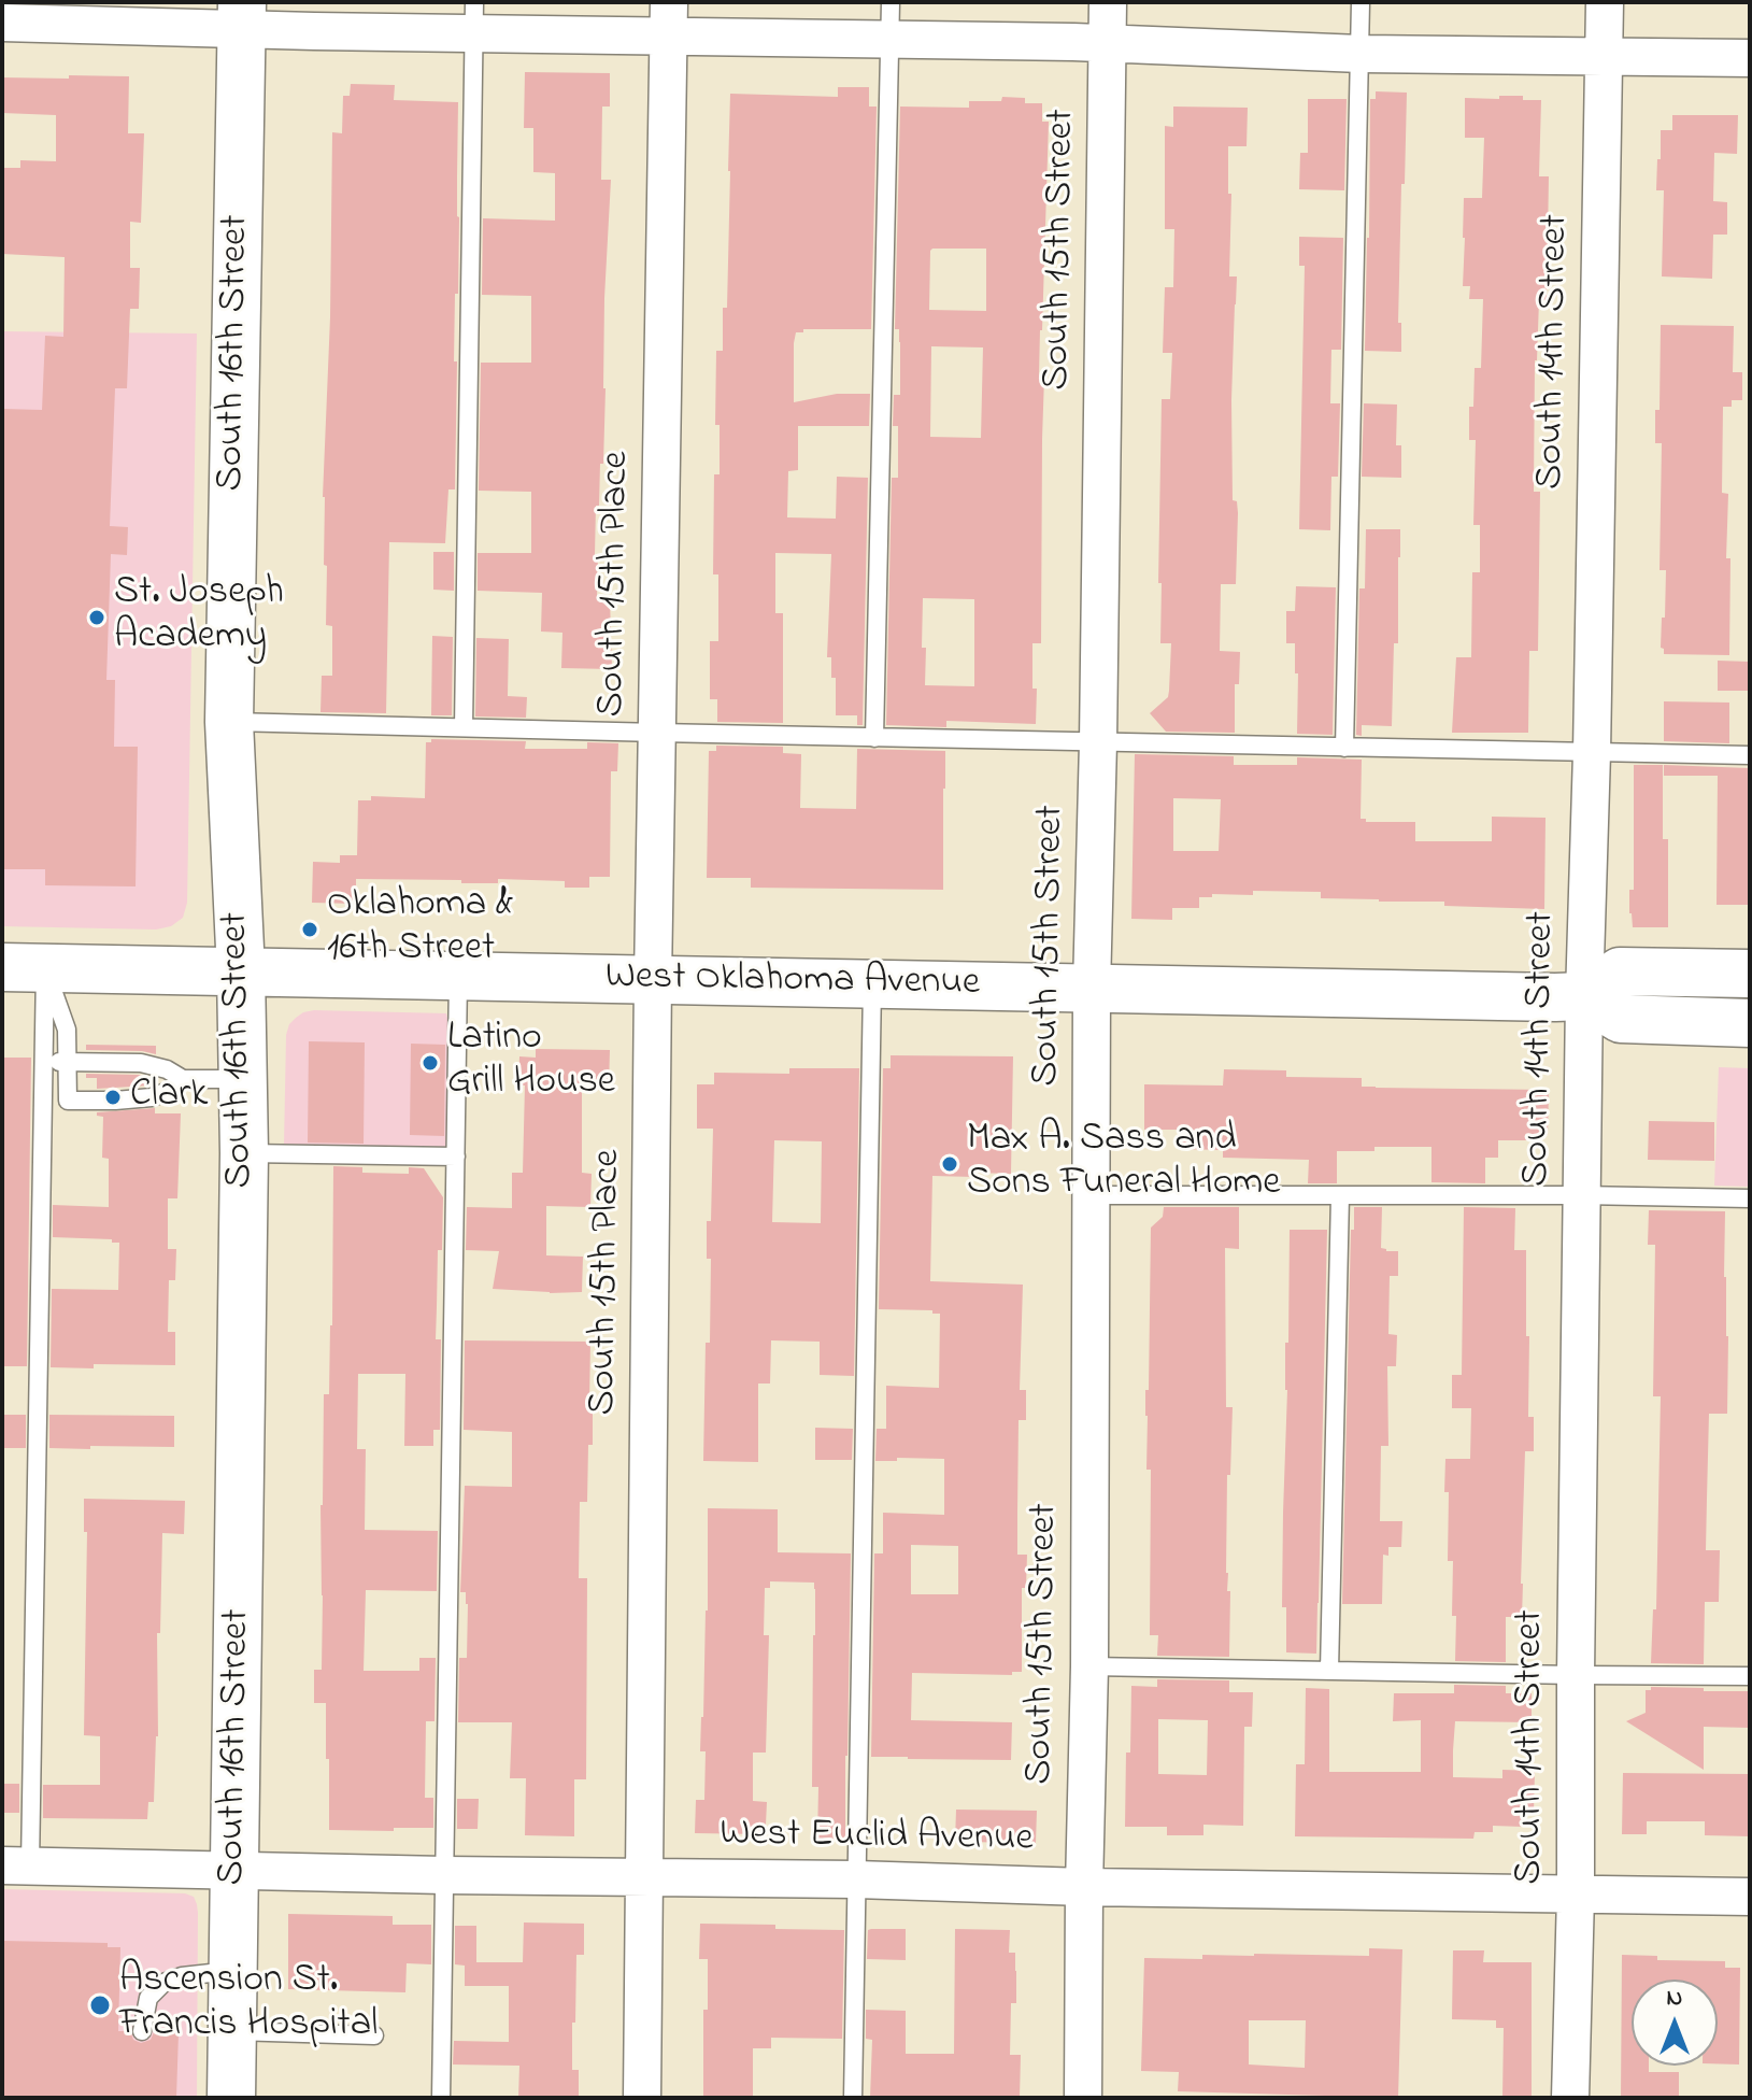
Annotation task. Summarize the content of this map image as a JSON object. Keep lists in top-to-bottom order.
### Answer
{
  "streets": {
    "street": [
      "South 15th Street",
      "South 14th Street",
      "South 16th Street",
      "South 15th Place",
      "West Oklahoma Avenue",
      "West Euclid Avenue"
    ]
  },
  "crossings": [
    ["South 15th Street", "West Oklahoma Avenue"],
    ["South 15th Street", "West Euclid Avenue"],
    ["South 14th Street", "West Oklahoma Avenue"],
    ["South 14th Street", "West Euclid Avenue"],
    ["South 16th Street", "West Oklahoma Avenue"],
    ["South 16th Street", "West Euclid Avenue"],
    ["South 15th Place", "West Oklahoma Avenue"],
    ["South 15th Place", "West Euclid Avenue"]
  ],
  "places": [
    "St. Joseph Academy",
    "Oklahoma & 16th Street",
    "Latino Grill House",
    "Clark",
    "Max A. Sass and Sons Funeral Home",
    "Ascension St. Francis Hospital"
  ],
  "north": "top"
}
